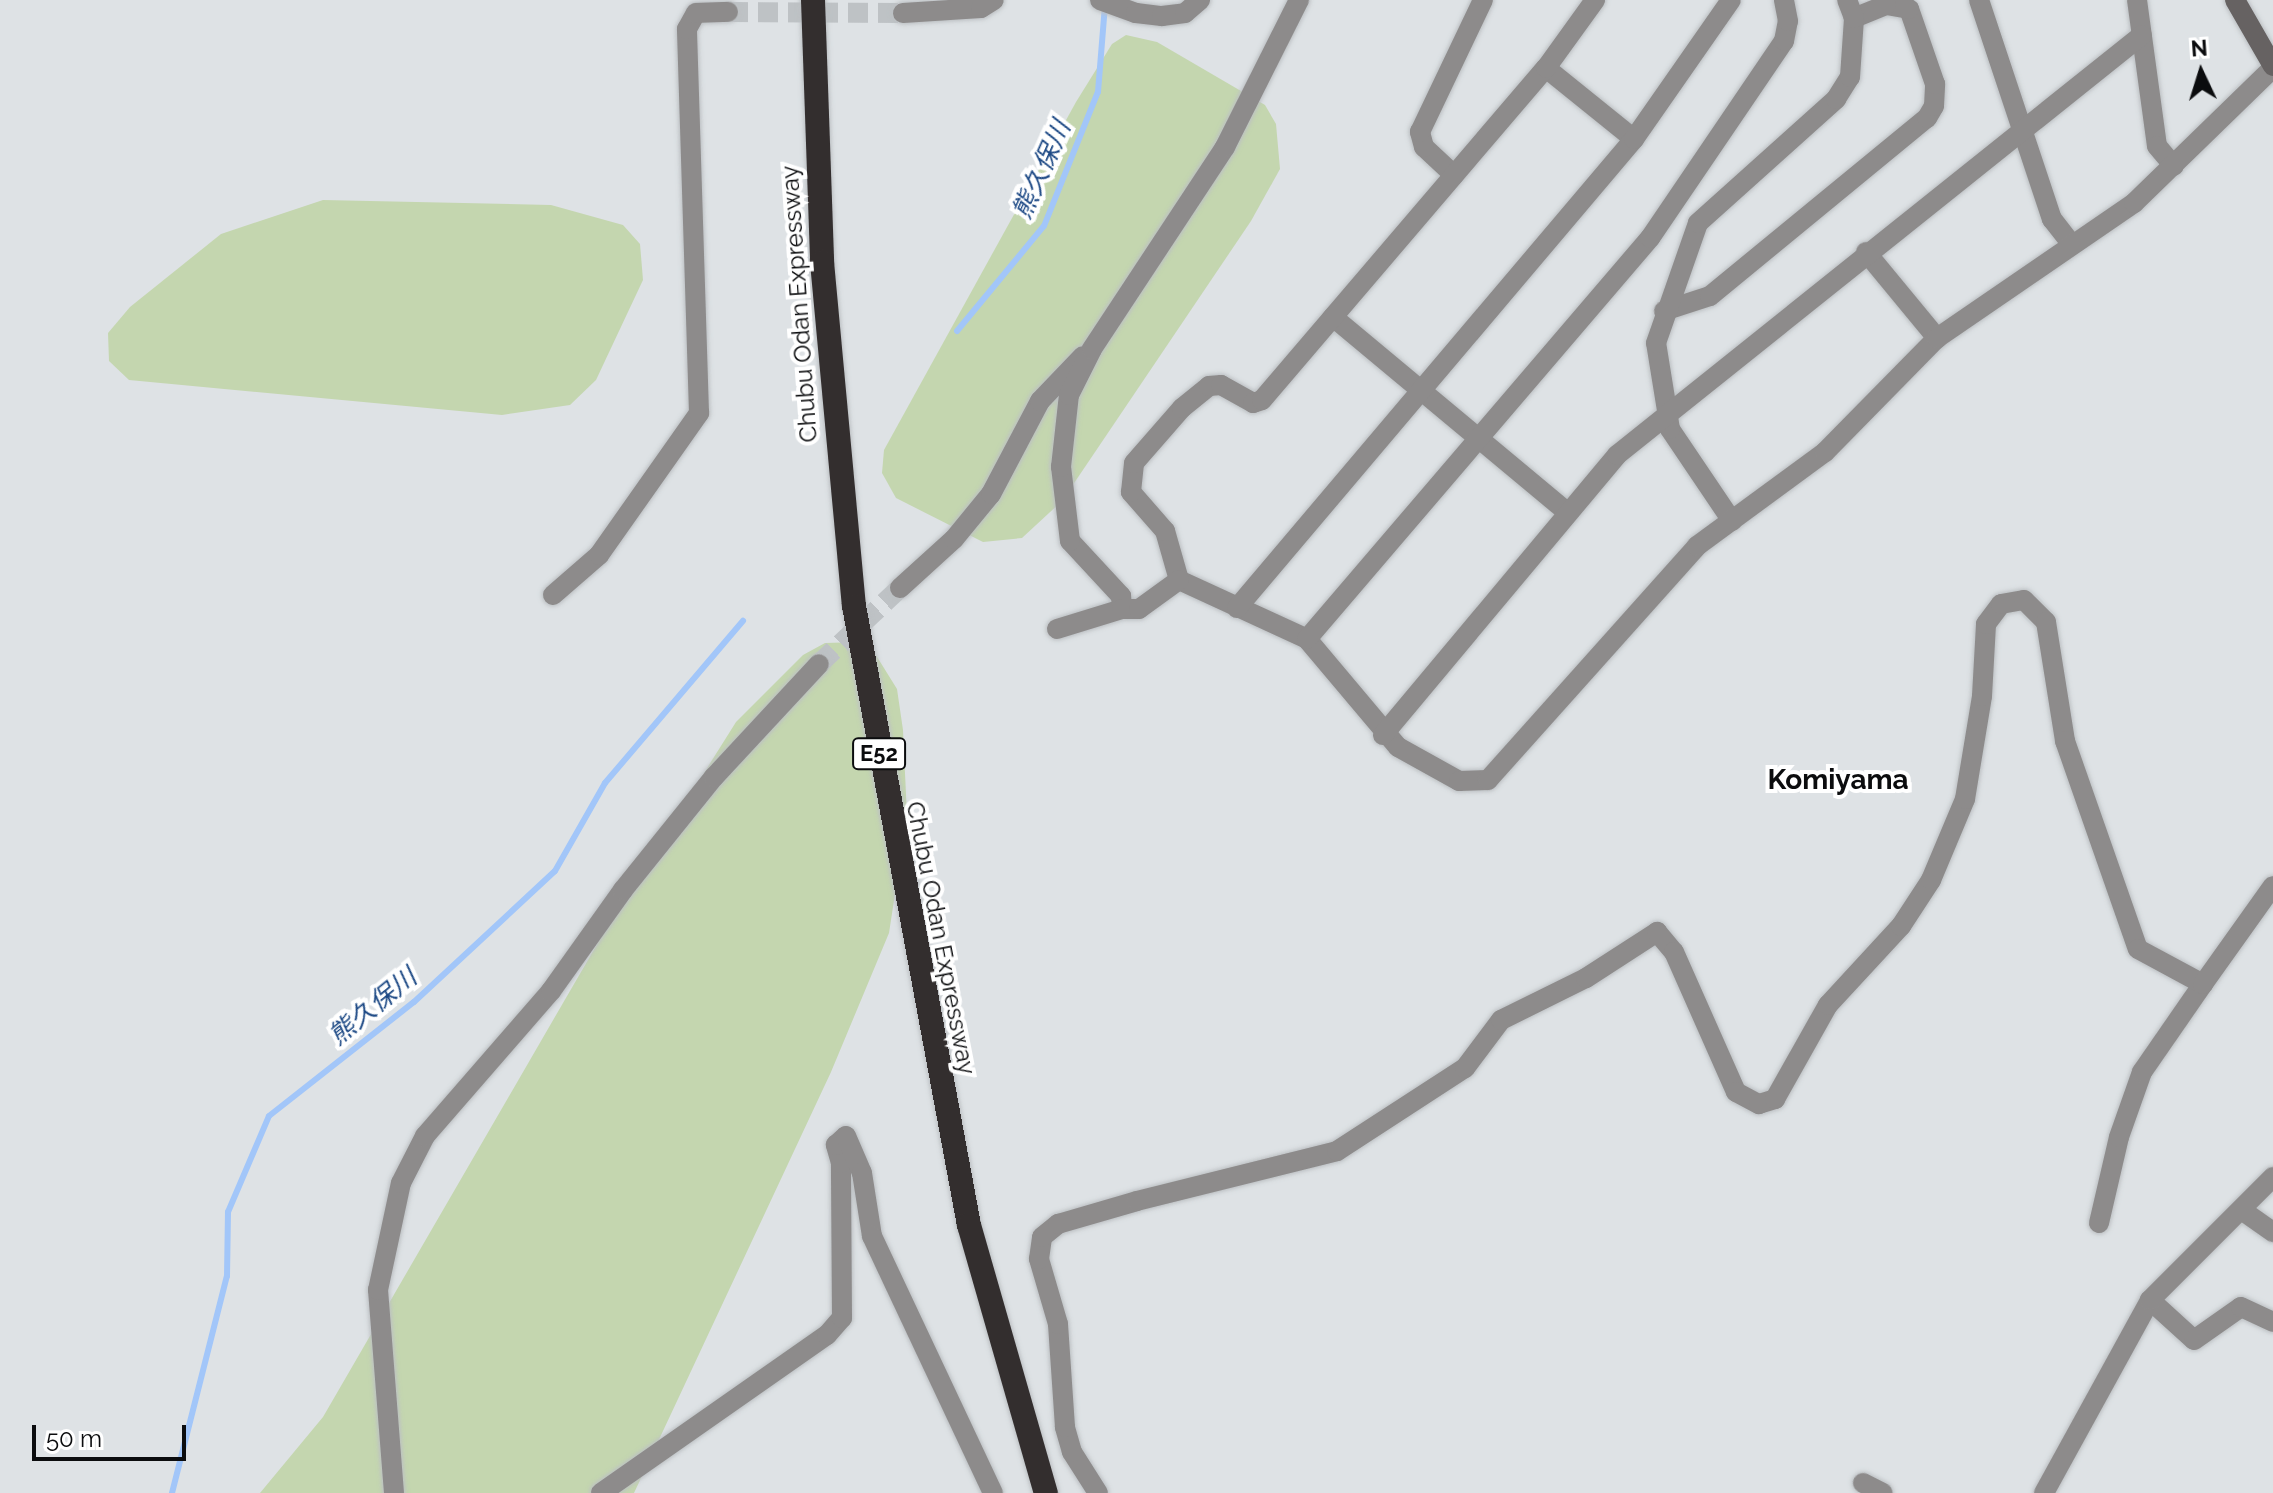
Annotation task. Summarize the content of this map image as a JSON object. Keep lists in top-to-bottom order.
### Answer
{
  "streets": {
    "highway": ["Chubu Odan Expressway", "E52"]
  },
  "districts": ["Komiyama"],
  "water": ["熊久保川"],
  "scale_bar": "50 m",
  "north": "top"
}
